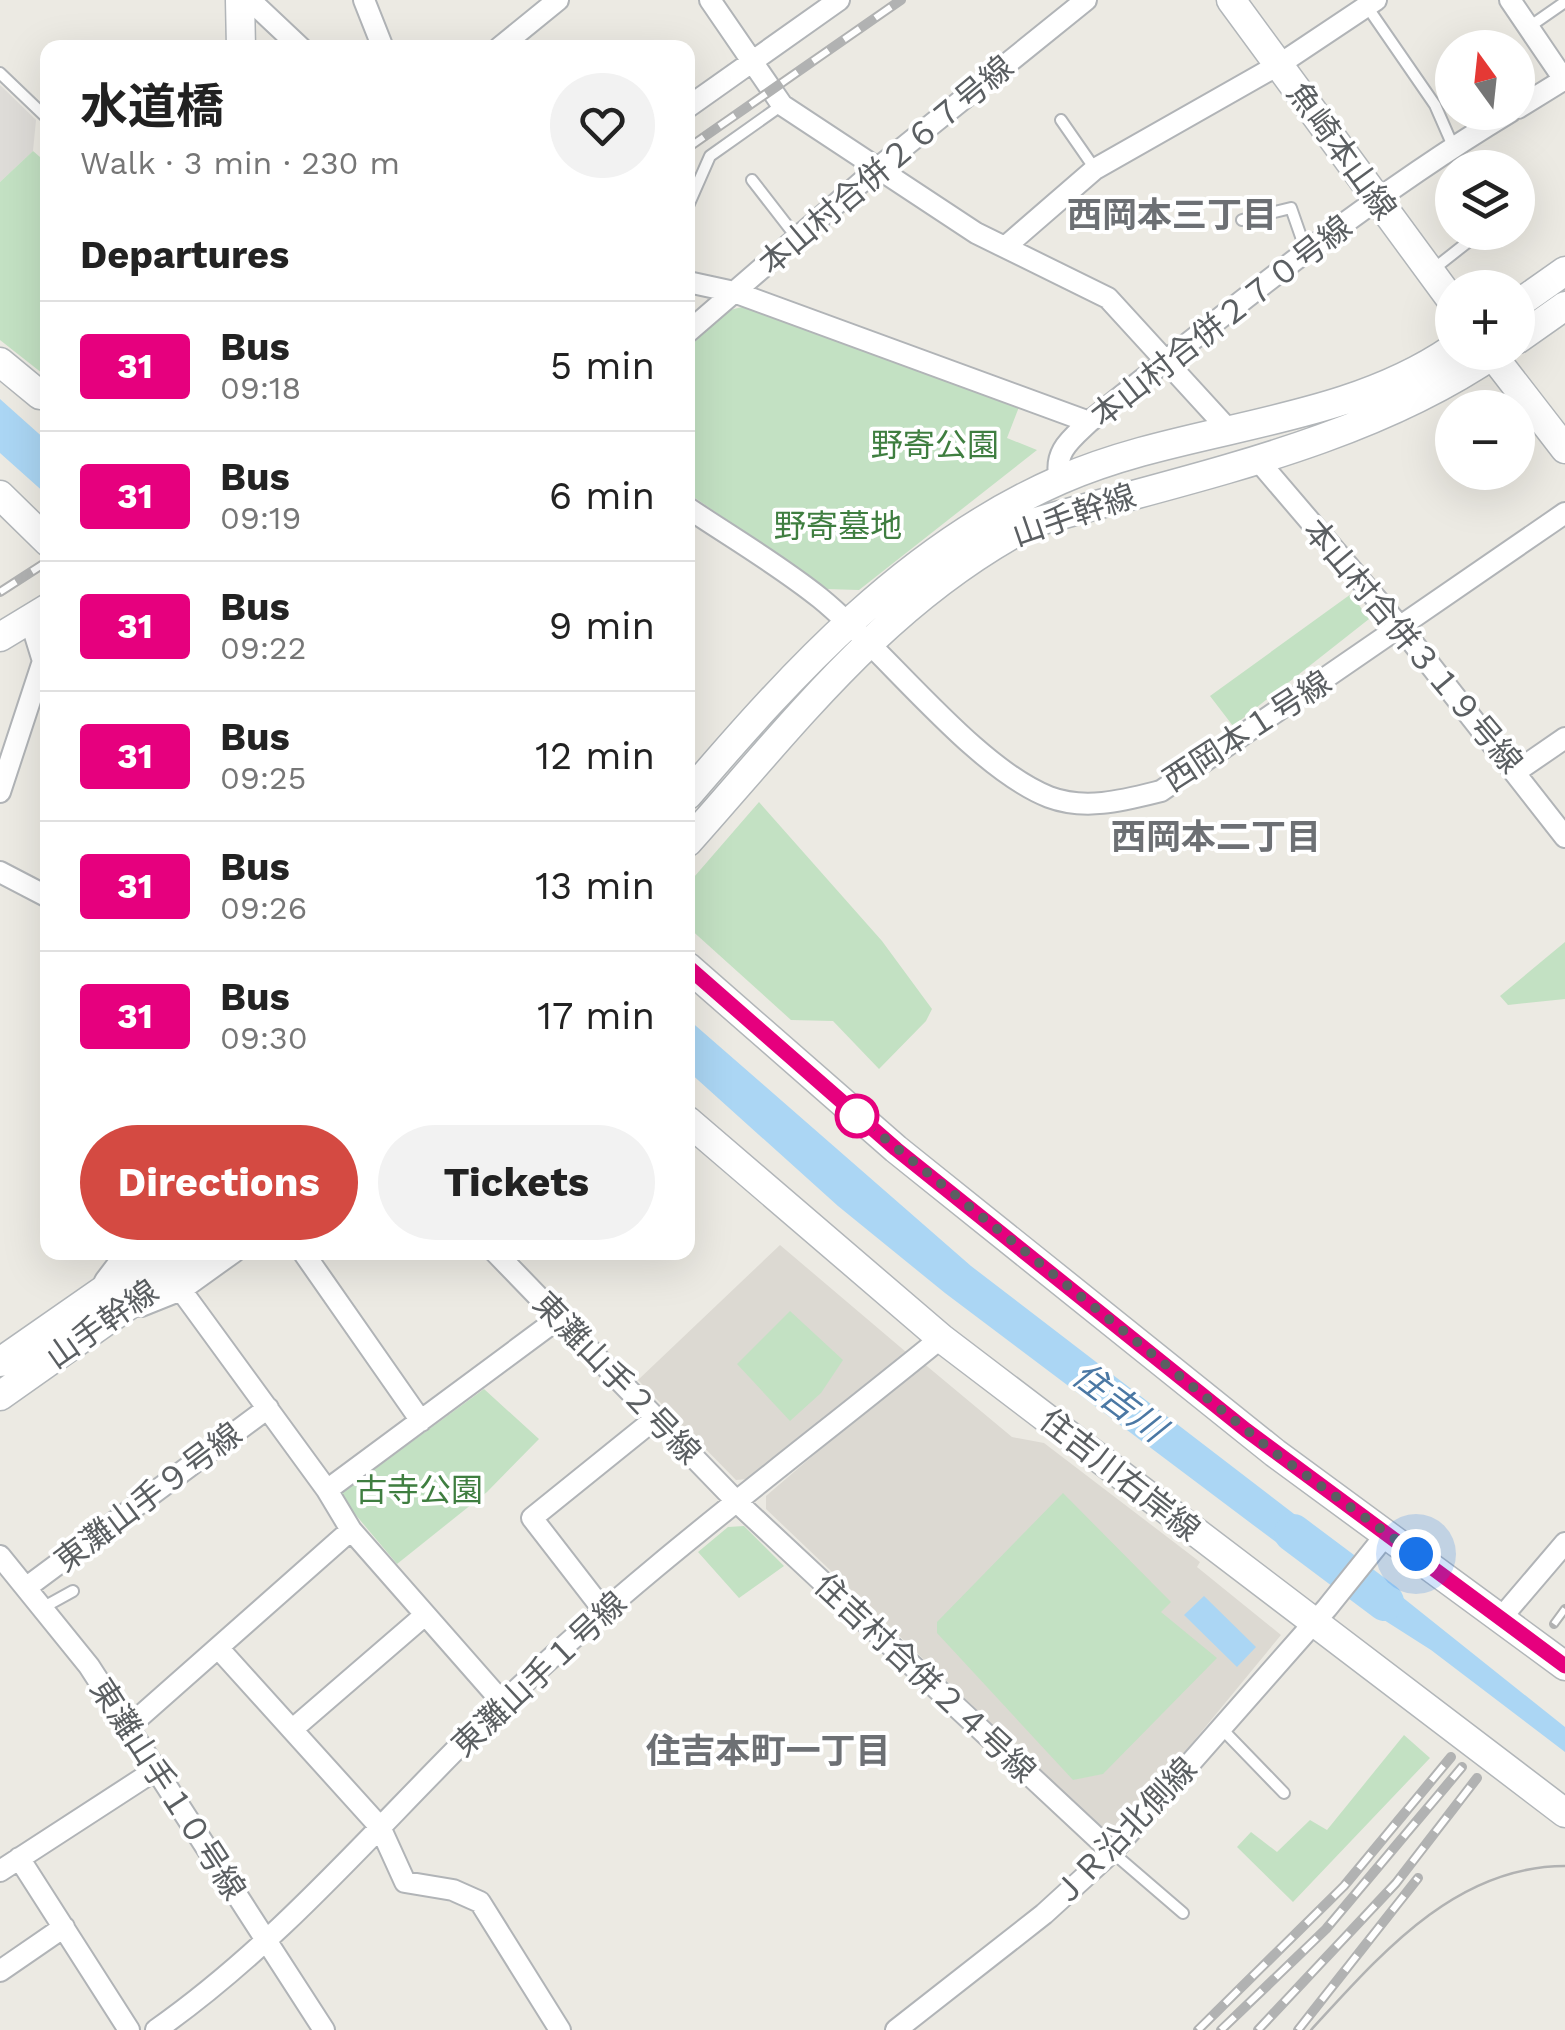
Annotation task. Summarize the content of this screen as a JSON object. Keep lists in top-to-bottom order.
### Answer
{
  "streets": {
    "street": [
      "魚崎本山線",
      "本山村合併２６７号線",
      "本山村合併２７０号線",
      "山手幹線",
      "本山村合併３１９号線",
      "西岡本１号線",
      "東灘山手２号線",
      "住吉川右岸線",
      "東灘山手９号線",
      "東灘山手１号線",
      "住吉村合併２４号線",
      "東灘山手１０号線",
      "ＪＲ沿北側線"
    ]
  },
  "crossings": [
    ["魚崎本山線", "本山村合併２７０号線"],
    ["本山村合併２７０号線", "山手幹線"],
    ["山手幹線", "本山村合併３１９号線"],
    ["山手幹線", "西岡本１号線"],
    ["本山村合併３１９号線", "西岡本１号線"],
    ["東灘山手２号線", "東灘山手１号線"],
    ["東灘山手２号線", "住吉村合併２４号線"],
    ["住吉川右岸線", "東灘山手１号線"],
    ["住吉川右岸線", "ＪＲ沿北側線"],
    ["東灘山手９号線", "東灘山手１０号線"],
    ["東灘山手１号線", "住吉村合併２４号線"],
    ["東灘山手１号線", "東灘山手１０号線"],
    ["住吉村合併２４号線", "ＪＲ沿北側線"]
  ],
  "districts": ["西岡本三丁目", "西岡本二丁目", "住吉本町一丁目"],
  "water": ["住吉川"],
  "parks": ["野寄公園", "野寄墓地", "古寺公園"],
  "lines": ["bus line 31"],
  "north": "top",
  "page": {
    "map_buttons": ["+", "−"],
    "heading": [
      ["水道橋", "Walk · 3 min · 230 m"],
      "Departures"
    ],
    "list": [
      {
        "mark": "31",
        "name": "Bus",
        "note": "09:18",
        "value": "5 min"
      },
      {
        "mark": "31",
        "name": "Bus",
        "note": "09:19",
        "value": "6 min"
      },
      {
        "mark": "31",
        "name": "Bus",
        "note": "09:22",
        "value": "9 min"
      },
      {
        "mark": "31",
        "name": "Bus",
        "note": "09:25",
        "value": "12 min"
      },
      {
        "mark": "31",
        "name": "Bus",
        "note": "09:26",
        "value": "13 min"
      },
      {
        "mark": "31",
        "name": "Bus",
        "note": "09:30",
        "value": "17 min"
      }
    ],
    "buttons": ["Directions", "Tickets"]
  }
}
